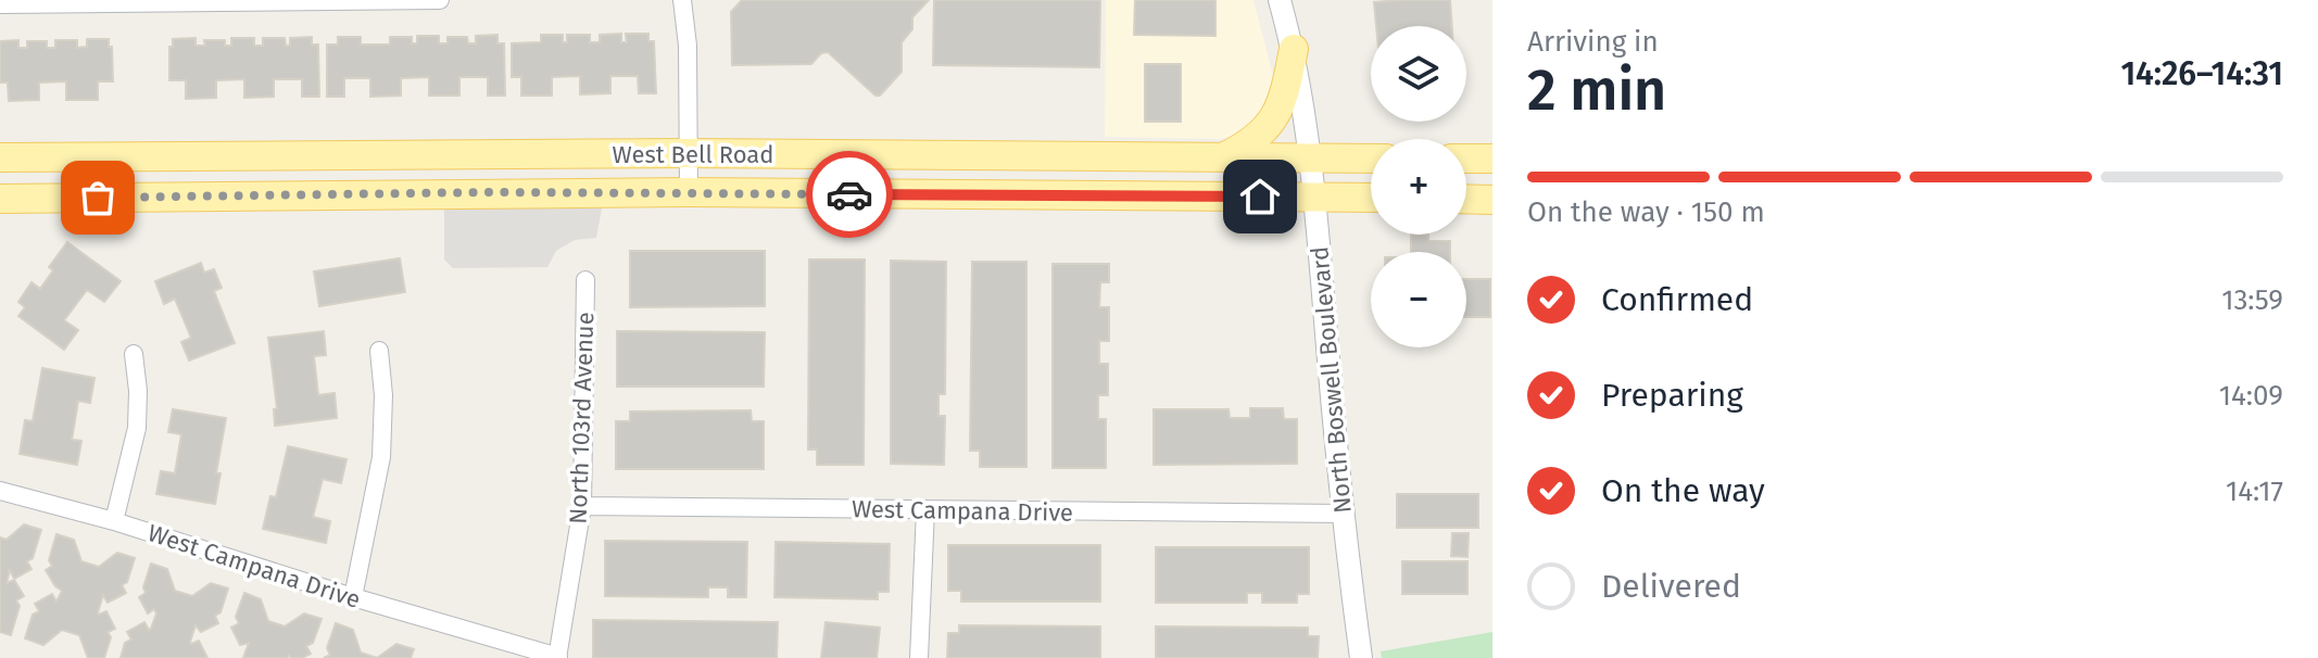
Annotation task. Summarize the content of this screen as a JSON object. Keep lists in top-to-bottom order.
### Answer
{
  "streets": {
    "main road": ["West Bell Road"],
    "street": ["North Boswell Boulevard", "North 103rd Avenue", "West Campana Drive"]
  },
  "crossings": [
    ["West Bell Road", "North Boswell Boulevard"],
    ["North Boswell Boulevard", "West Campana Drive"],
    ["North 103rd Avenue", "West Campana Drive"]
  ],
  "page": {
    "heading": ["2 min", "Arriving in", "14:26–14:31"],
    "map_buttons": ["+", "−"],
    "bar": "On the way · 150 m",
    "list": [
      ["Confirmed", "13:59"],
      ["Preparing", "14:09"],
      ["On the way", "14:17"],
      "Delivered"
    ]
  }
}
